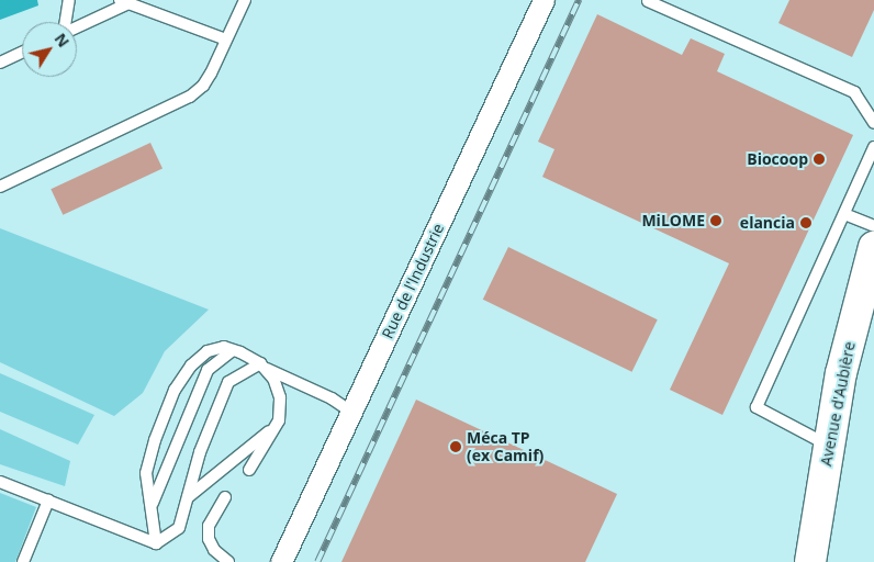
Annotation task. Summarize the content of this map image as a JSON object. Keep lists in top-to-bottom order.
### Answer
{
  "streets": {
    "main road": ["Avenue d'Aubière"],
    "street": ["Rue de l'Industrie"]
  },
  "places": [
    "Biocoop",
    "MiLOME",
    "elancia",
    "Méca TP (ex Camif)"
  ],
  "north": "top right"
}
